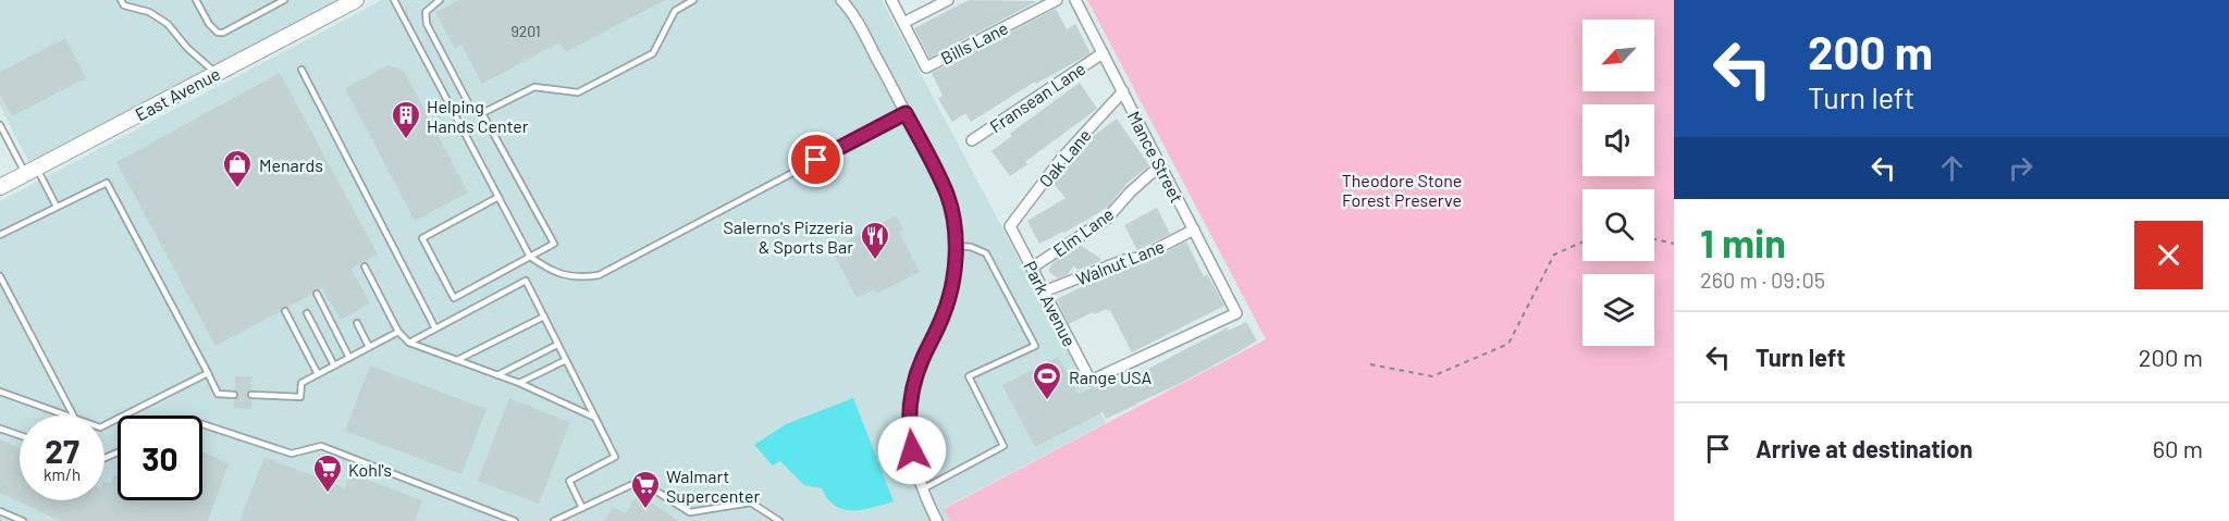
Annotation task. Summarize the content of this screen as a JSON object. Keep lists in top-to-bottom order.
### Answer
{
  "streets": {
    "street": [
      "Bills Lane",
      "East Avenue",
      "Fransean Lane",
      "Mance Street",
      "Oak Lane",
      "Elm Lane",
      "Walnut Lane",
      "Park Avenue"
    ]
  },
  "crossings": [
    ["Fransean Lane", "Mance Street"],
    ["Mance Street", "Oak Lane"],
    ["Mance Street", "Elm Lane"],
    ["Mance Street", "Walnut Lane"],
    ["Mance Street", "Park Avenue"],
    ["Oak Lane", "Park Avenue"],
    ["Elm Lane", "Park Avenue"],
    ["Walnut Lane", "Park Avenue"]
  ],
  "parks": ["Theodore Stone Forest Preserve"],
  "places": {
    "building": ["Helping Hands Center"],
    "shop": ["Menards"],
    "restaurant": ["Salerno's Pizzeria & Sports Bar"],
    "sports": ["Range USA"],
    "supermarket": ["Kohl's", "Walmart Supercenter"]
  },
  "house_numbers": ["9201"],
  "north": "bottom left",
  "page": {
    "turn": ["200 m", "Turn left"],
    "heading": ["1 min", "260 m · 09:05"],
    "list": [
      {
        "name": "Turn left",
        "value": "200 m"
      },
      {
        "name": "Arrive at destination",
        "value": "60 m"
      }
    ],
    "speed": "27 km/h",
    "limit": "30"
  }
}
